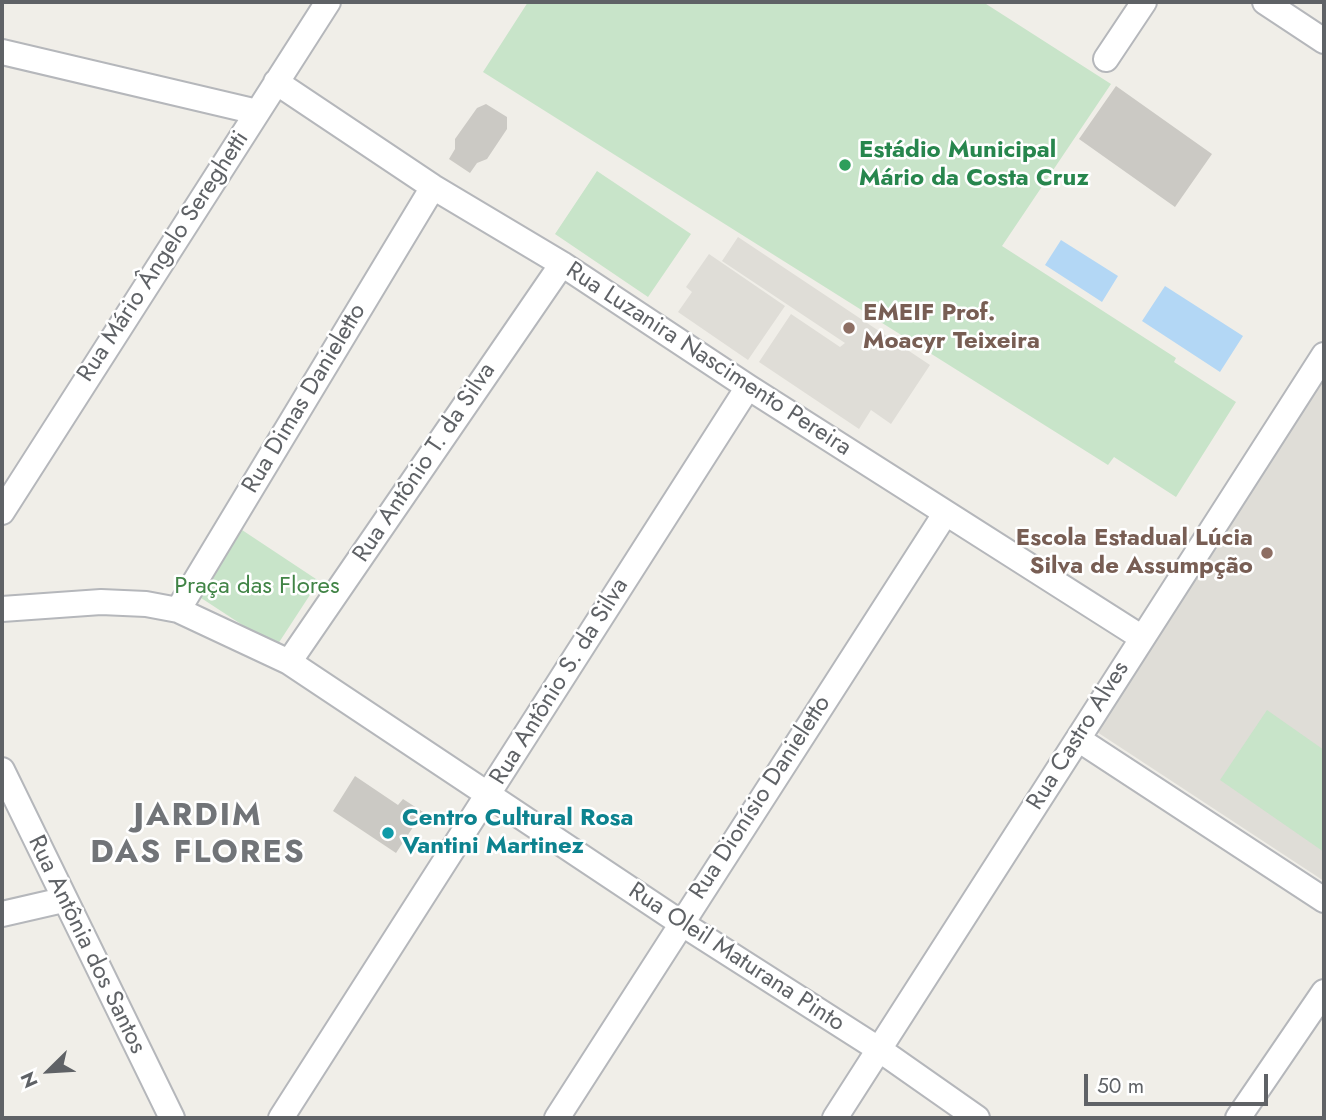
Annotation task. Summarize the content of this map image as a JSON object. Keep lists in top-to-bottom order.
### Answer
{
  "streets": {
    "street": [
      "Rua Mário Ângelo Sereghetti",
      "Rua Luzanira Nascimento Pereira",
      "Rua Dimas Danieletto",
      "Rua Antônio T. da Silva",
      "Rua Antônio S. da Silva",
      "Rua Castro Alves",
      "Rua Dionísio Danieletto",
      "Rua Antônia dos Santos",
      "Rua Oleil Maturana Pinto"
    ]
  },
  "crossings": [
    ["Rua Mário Ângelo Sereghetti", "Rua Luzanira Nascimento Pereira"],
    ["Rua Luzanira Nascimento Pereira", "Rua Dimas Danieletto"],
    ["Rua Luzanira Nascimento Pereira", "Rua Antônio T. da Silva"],
    ["Rua Luzanira Nascimento Pereira", "Rua Antônio S. da Silva"],
    ["Rua Luzanira Nascimento Pereira", "Rua Castro Alves"],
    ["Rua Luzanira Nascimento Pereira", "Rua Dionísio Danieletto"],
    ["Rua Dimas Danieletto", "Rua Oleil Maturana Pinto"],
    ["Rua Antônio T. da Silva", "Rua Oleil Maturana Pinto"],
    ["Rua Antônio S. da Silva", "Rua Oleil Maturana Pinto"],
    ["Rua Castro Alves", "Rua Oleil Maturana Pinto"],
    ["Rua Dionísio Danieletto", "Rua Oleil Maturana Pinto"]
  ],
  "districts": ["JARDIM DAS FLORES"],
  "parks": ["Praça das Flores"],
  "places": [
    "Estádio Municipal Mário da Costa Cruz",
    "EMEIF Prof. Moacyr Teixeira",
    "Escola Estadual Lúcia Silva de Assumpção",
    "Centro Cultural Rosa Vantini Martinez"
  ],
  "scale_bar": "50 m",
  "north": "bottom left"
}
